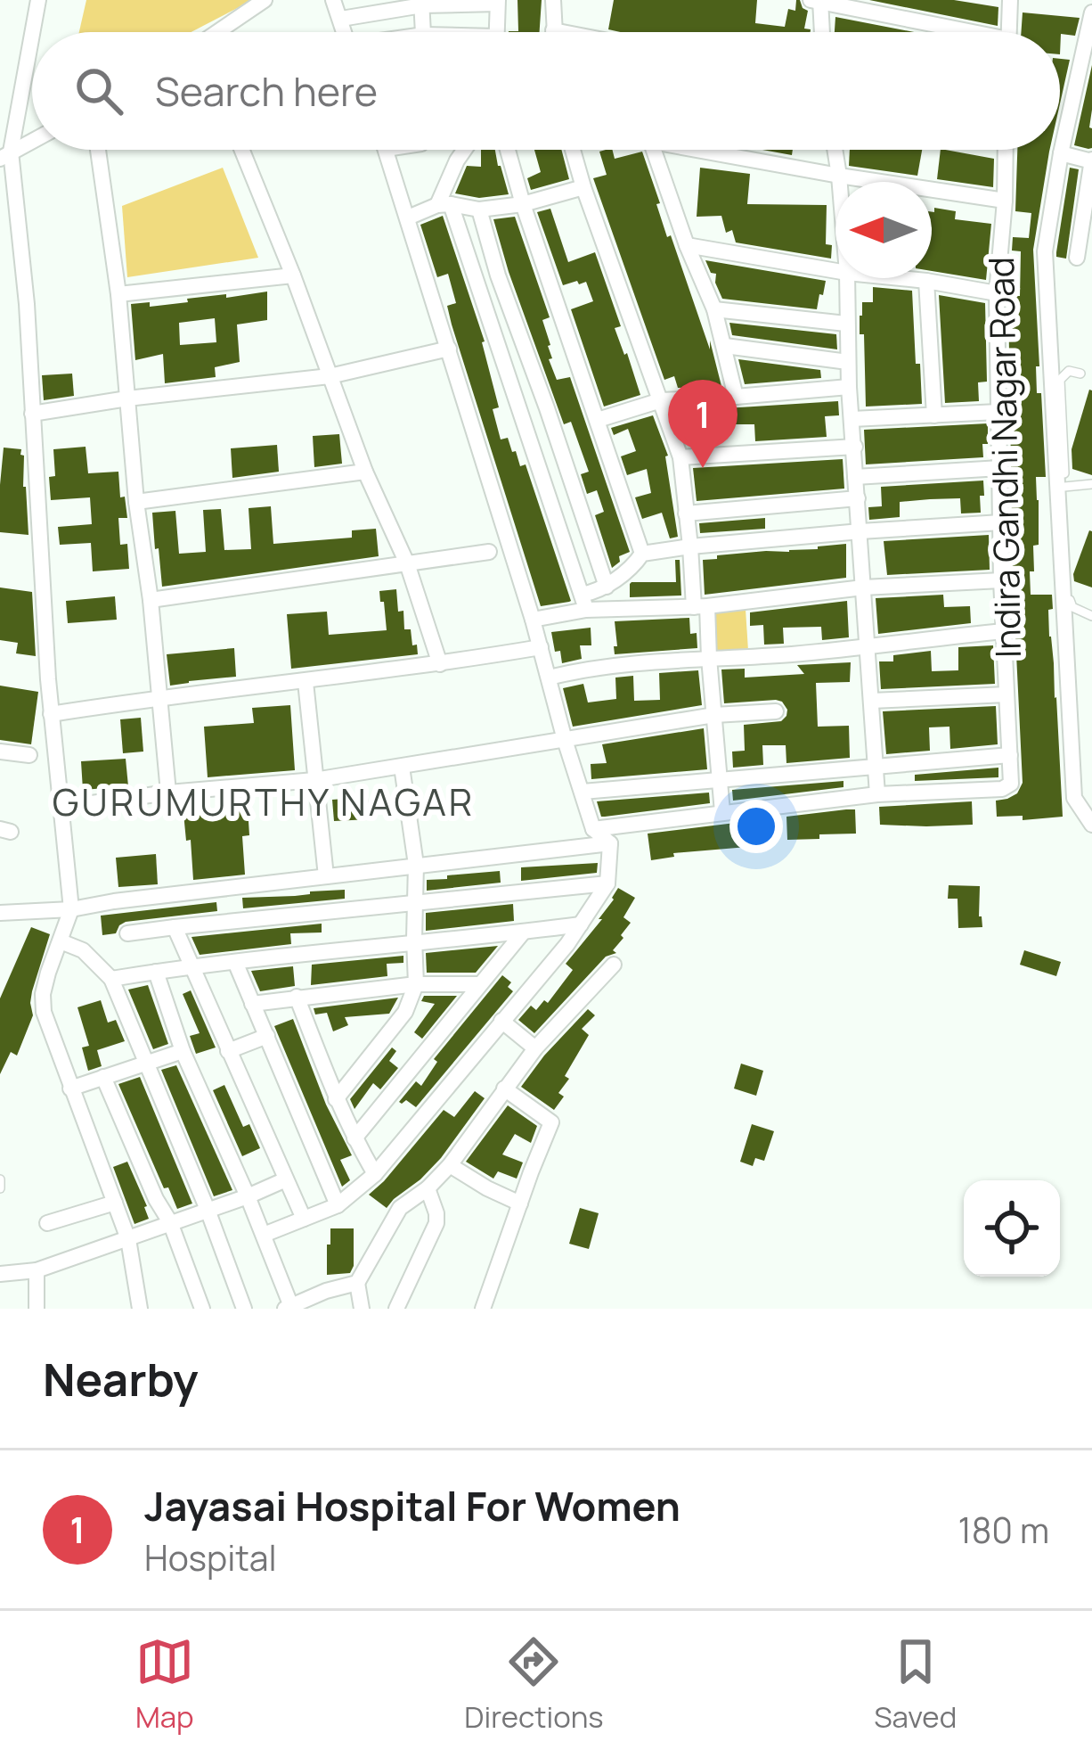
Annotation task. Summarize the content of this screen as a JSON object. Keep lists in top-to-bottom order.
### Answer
{
  "streets": {
    "street": ["Indira Gandhi Nagar Road"]
  },
  "districts": ["GURUMURTHY NAGAR"],
  "north": "left",
  "page": {
    "search": "Search here",
    "pins": "1",
    "heading": "Nearby",
    "list": [
      {
        "mark": "1",
        "name": "Jayasai Hospital For Women",
        "note": "Hospital",
        "value": "180 m"
      }
    ],
    "nav": ["Map", "Directions", "Saved"]
  }
}
